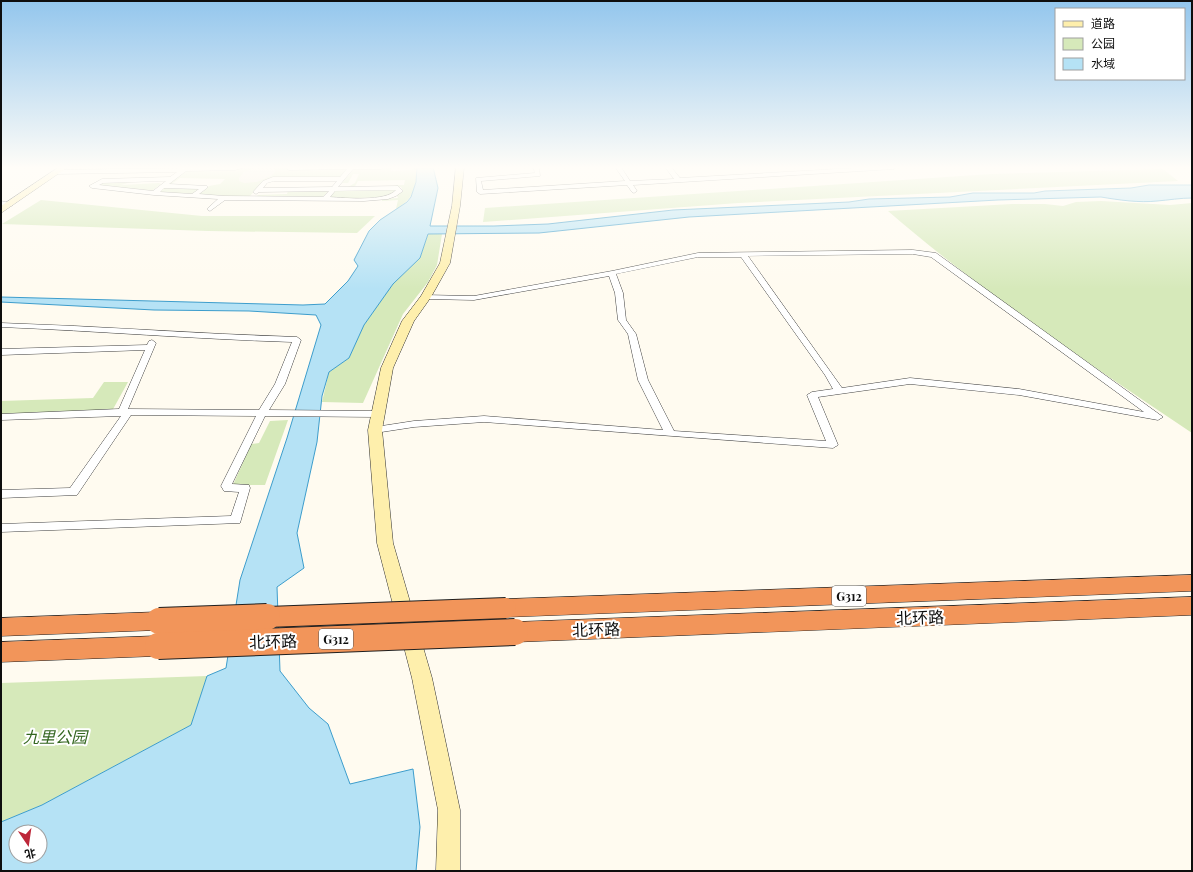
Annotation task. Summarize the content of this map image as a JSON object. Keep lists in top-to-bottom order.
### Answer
{
  "streets": {
    "highway": ["G312", "北环路"]
  },
  "parks": ["九里公园"],
  "legend": ["道路", "公园", "水域"],
  "north": "bottom"
}
